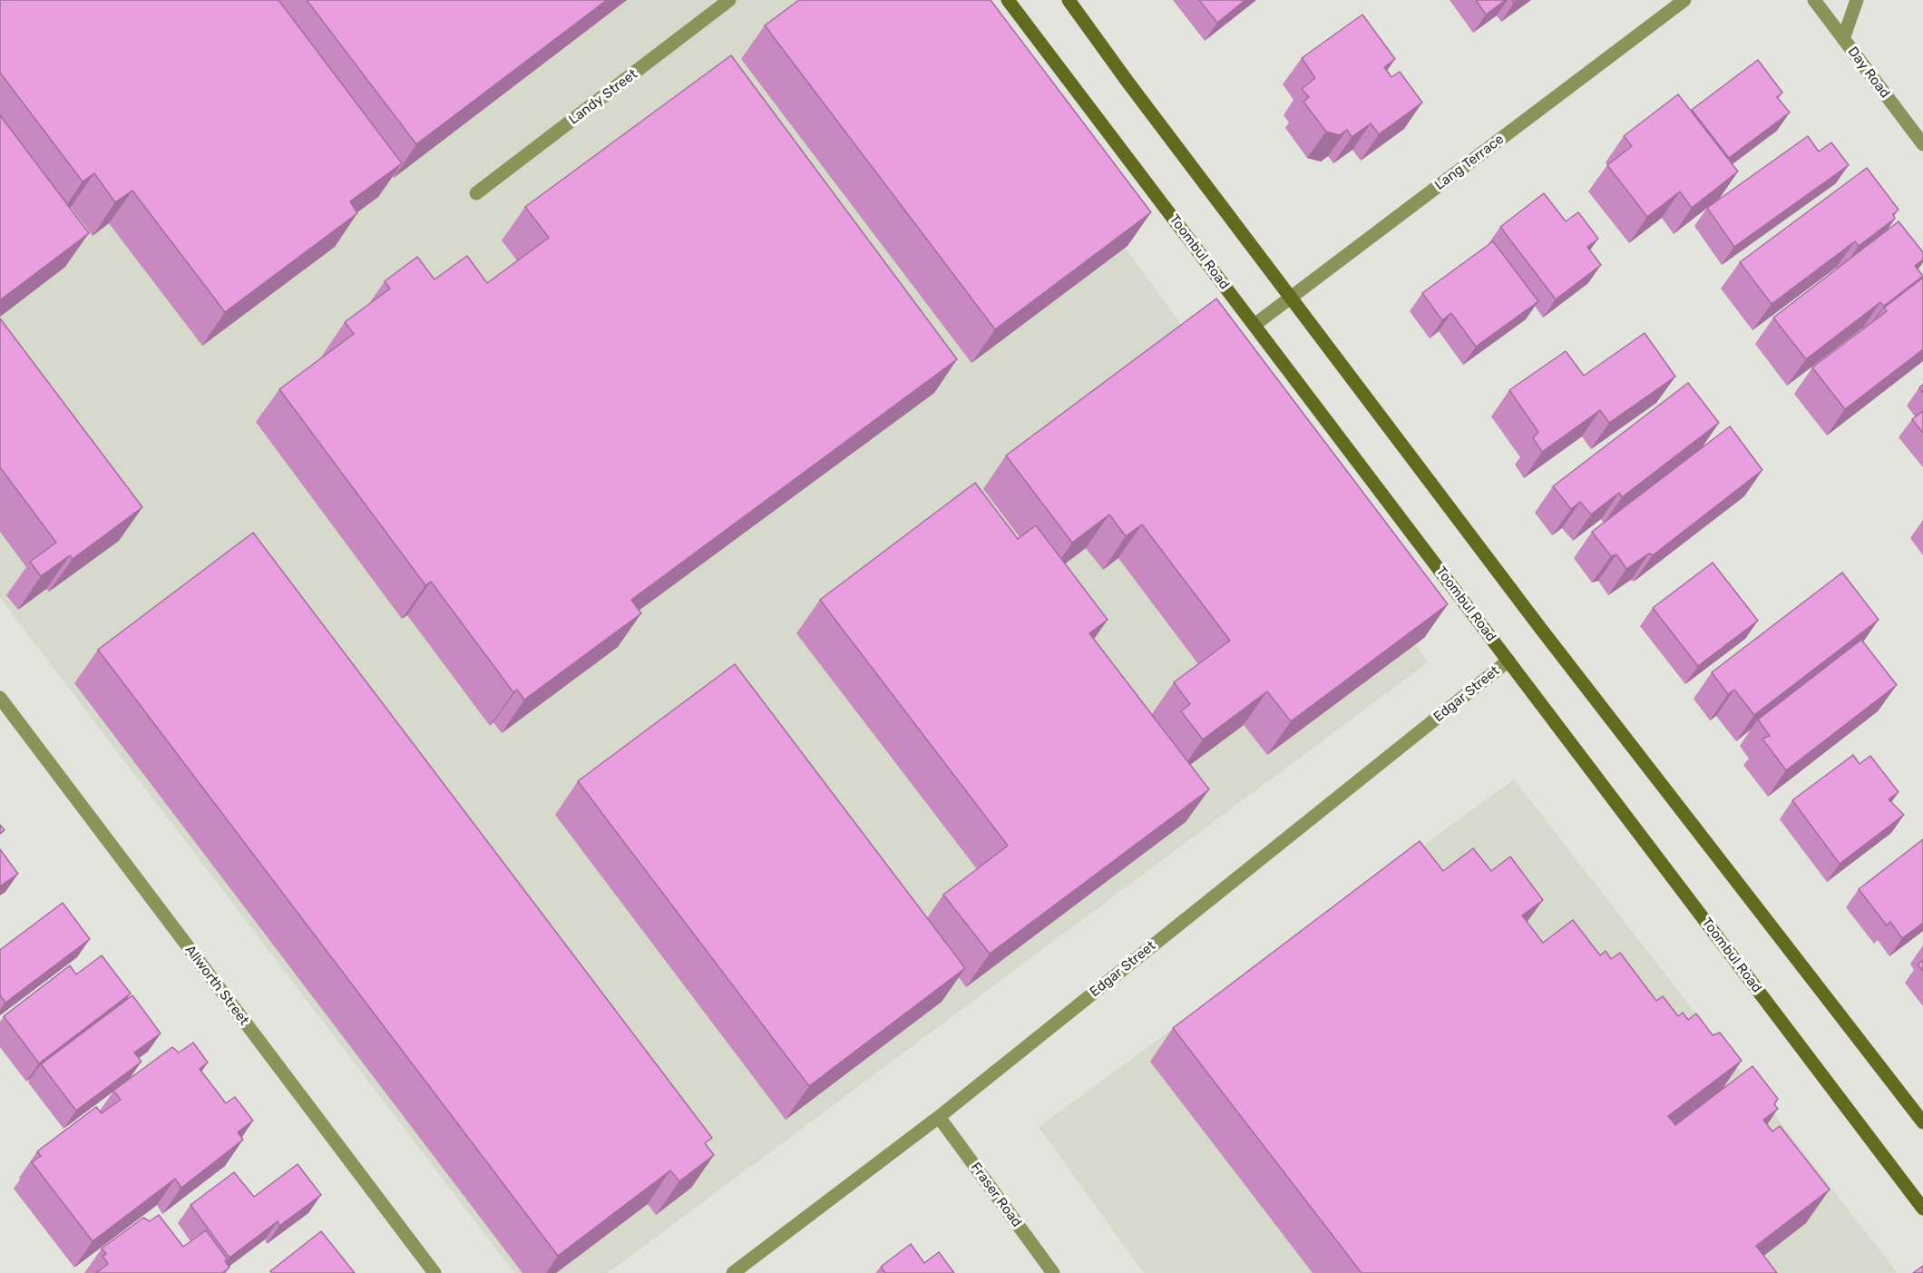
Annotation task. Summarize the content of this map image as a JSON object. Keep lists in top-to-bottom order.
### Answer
{
  "streets": {
    "main road": ["Toombul Road"],
    "street": [
      "Day Road",
      "Landy Street",
      "Lang Terrace",
      "Edgar Street",
      "Allworth Street",
      "Fraser Road"
    ]
  },
  "crossings": [
    ["Lang Terrace", "Toombul Road"],
    ["Toombul Road", "Edgar Street"],
    ["Edgar Street", "Fraser Road"]
  ]
}
